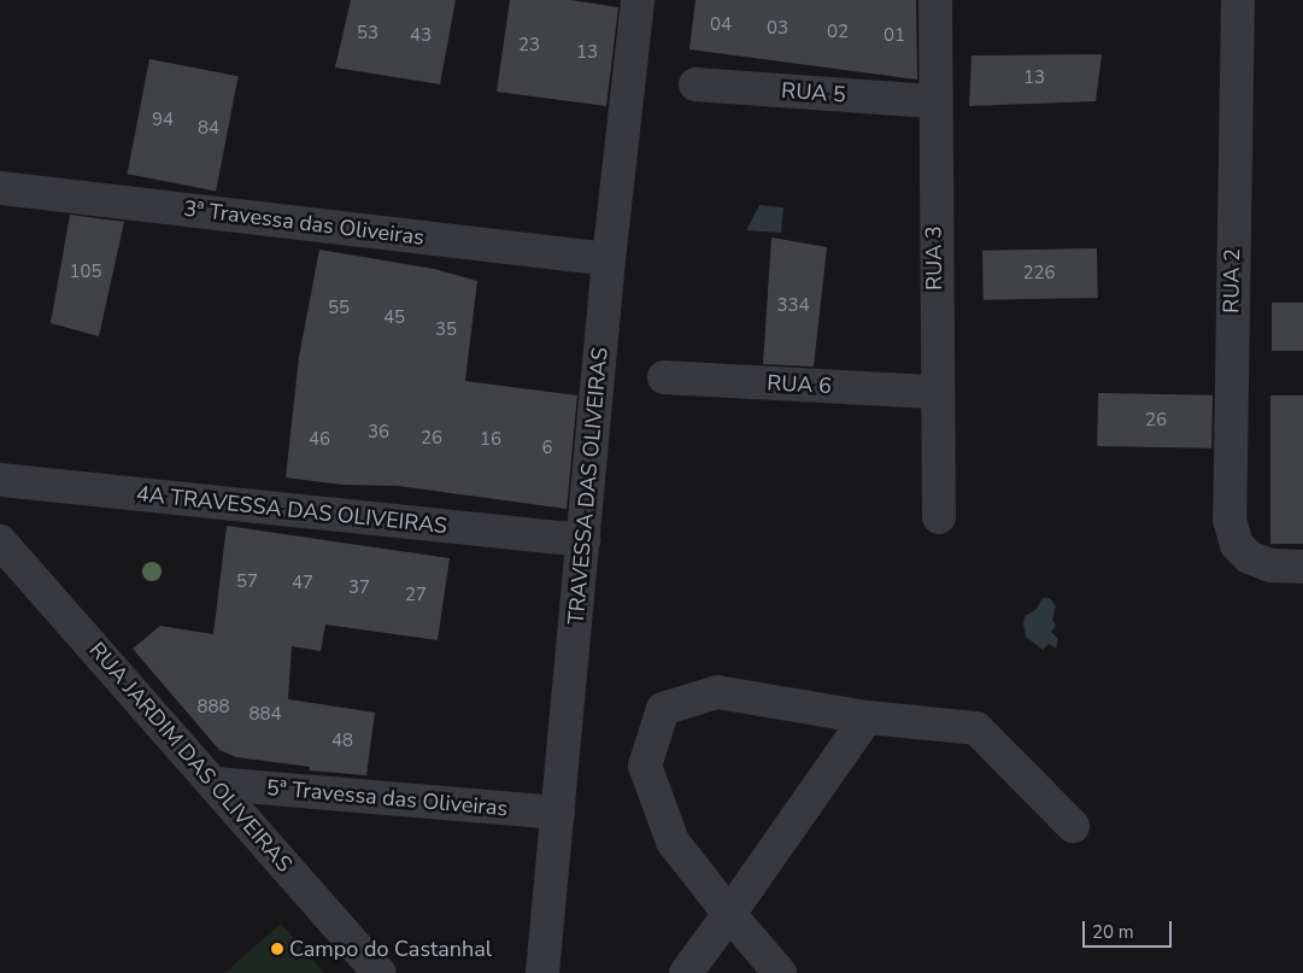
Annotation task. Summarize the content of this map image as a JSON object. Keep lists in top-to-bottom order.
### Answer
{
  "streets": {
    "street": [
      "RUA 5",
      "3ª Travessa das Oliveiras",
      "RUA 3",
      "RUA 2",
      "RUA 6",
      "TRAVESSA DAS OLIVEIRAS",
      "4A TRAVESSA DAS OLIVEIRAS",
      "RUA JARDIM DAS OLIVEIRAS",
      "5ª Travessa das Oliveiras"
    ]
  },
  "crossings": [
    ["RUA 5", "RUA 3"],
    ["3ª Travessa das Oliveiras", "TRAVESSA DAS OLIVEIRAS"],
    ["RUA 3", "RUA 6"],
    ["TRAVESSA DAS OLIVEIRAS", "4A TRAVESSA DAS OLIVEIRAS"],
    ["TRAVESSA DAS OLIVEIRAS", "5ª Travessa das Oliveiras"],
    ["RUA JARDIM DAS OLIVEIRAS", "5ª Travessa das Oliveiras"]
  ],
  "places": ["Campo do Castanhal"],
  "house_numbers": [
    "04",
    "03",
    "02",
    "53",
    "43",
    "01",
    "23",
    "13",
    "13",
    "94",
    "84",
    "105",
    "226",
    "334",
    "55",
    "45",
    "35",
    "26",
    "36",
    "26",
    "46",
    "16",
    "6",
    "57",
    "47",
    "37",
    "27",
    "888",
    "884",
    "48"
  ],
  "scale_bar": "20 m"
}
